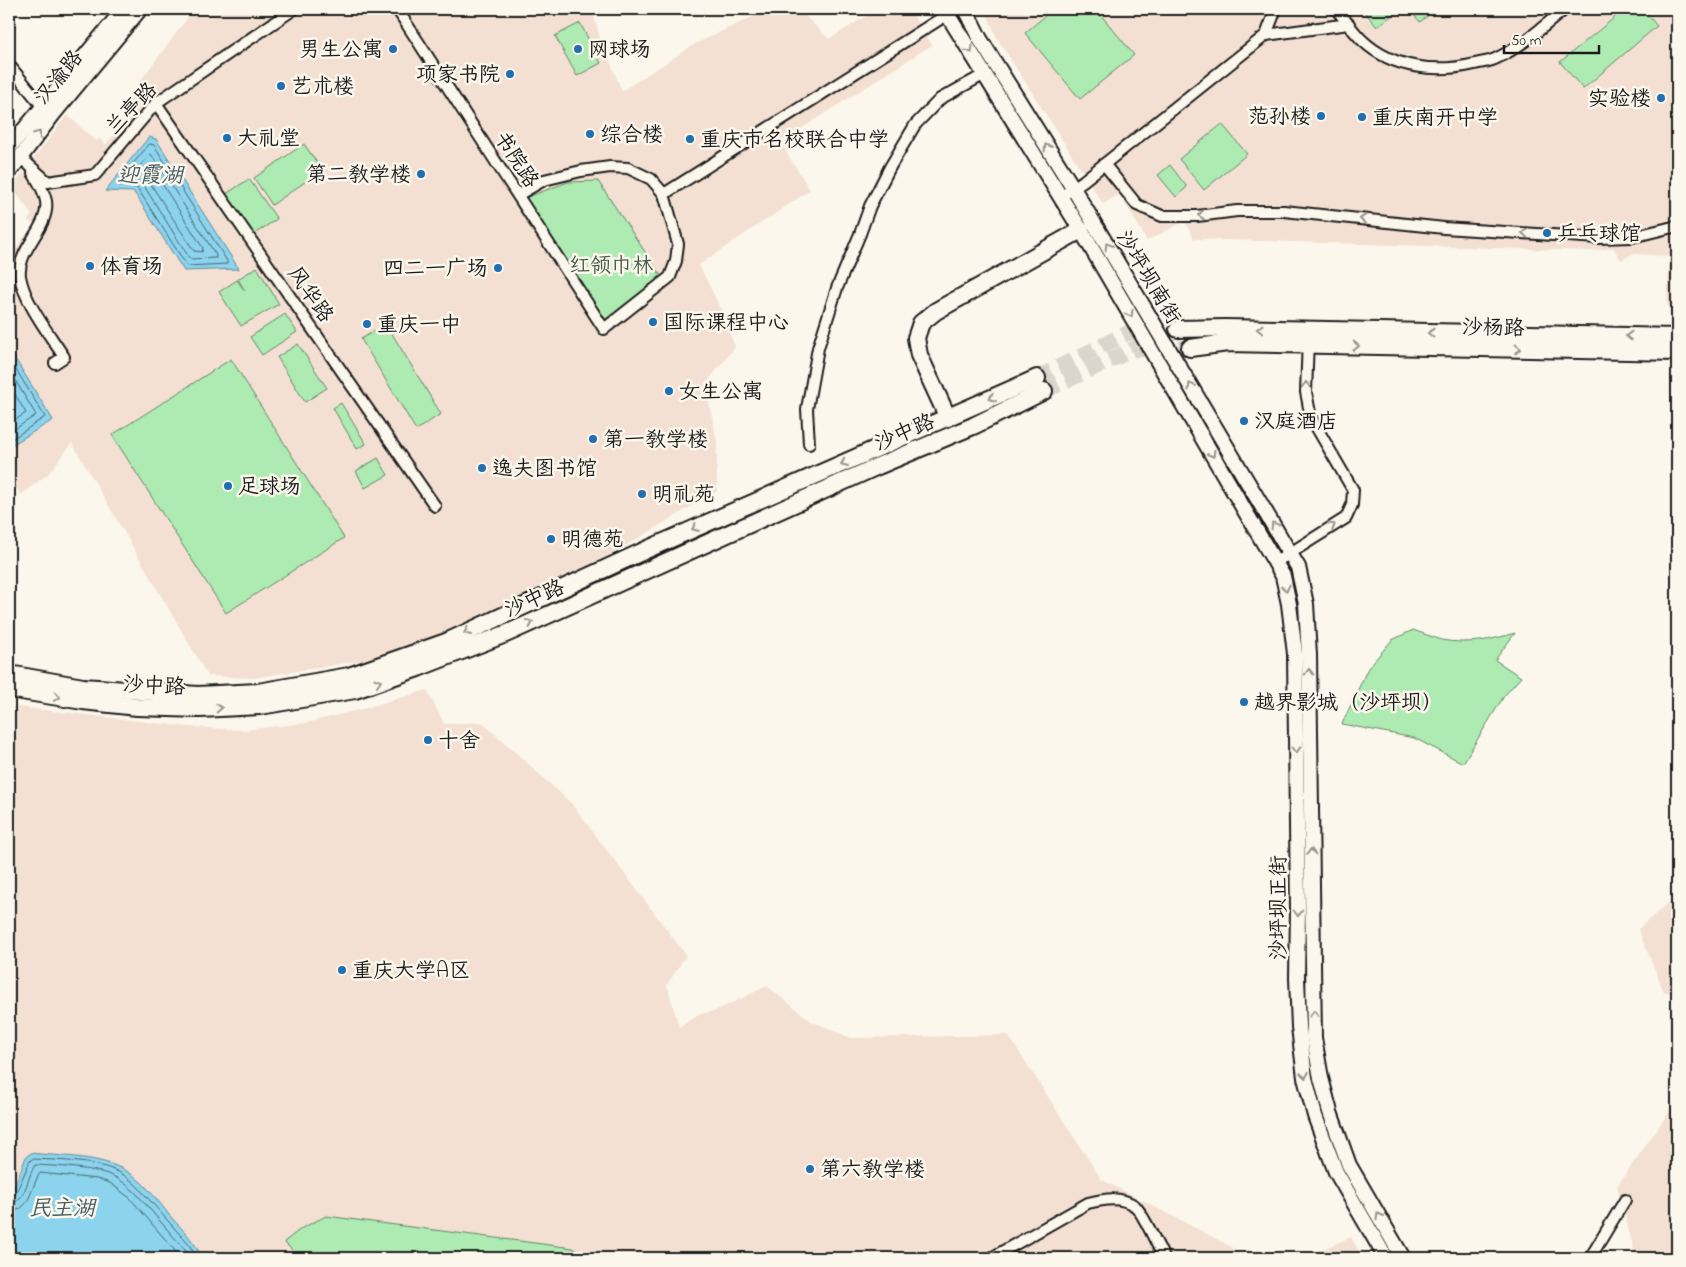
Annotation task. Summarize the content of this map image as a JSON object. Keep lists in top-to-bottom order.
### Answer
{
  "streets": {
    "main road": [
      "汉渝路",
      "沙坪坝南街",
      "沙杨路",
      "沙中路",
      "沙坪坝正街"
    ],
    "street": ["兰亭路", "书院路", "风华路"]
  },
  "crossings": [
    ["汉渝路", "兰亭路"],
    ["兰亭路", "风华路"],
    ["沙坪坝南街", "沙坪坝正街"]
  ],
  "water": ["迎霞湖", "民主湖"],
  "parks": ["红领巾林"],
  "places": [
    "男生公寓",
    "网球场",
    "项家书院",
    "艺术楼",
    "实验楼",
    "范孙楼",
    "重庆南开中学",
    "综合楼",
    "大礼堂",
    "重庆市名校联合中学",
    "第二教学楼",
    "乒乓球馆",
    "体育场",
    "四二一广场",
    "国际课程中心",
    "重庆一中",
    "女生公寓",
    "汉庭酒店",
    "第一教学楼",
    "逸夫图书馆",
    "足球场",
    "明礼苑",
    "明德苑",
    "越界影城（沙坪坝）",
    "十舍",
    "重庆大学A区",
    "第六教学楼"
  ],
  "scale_bar": "50 m"
}
